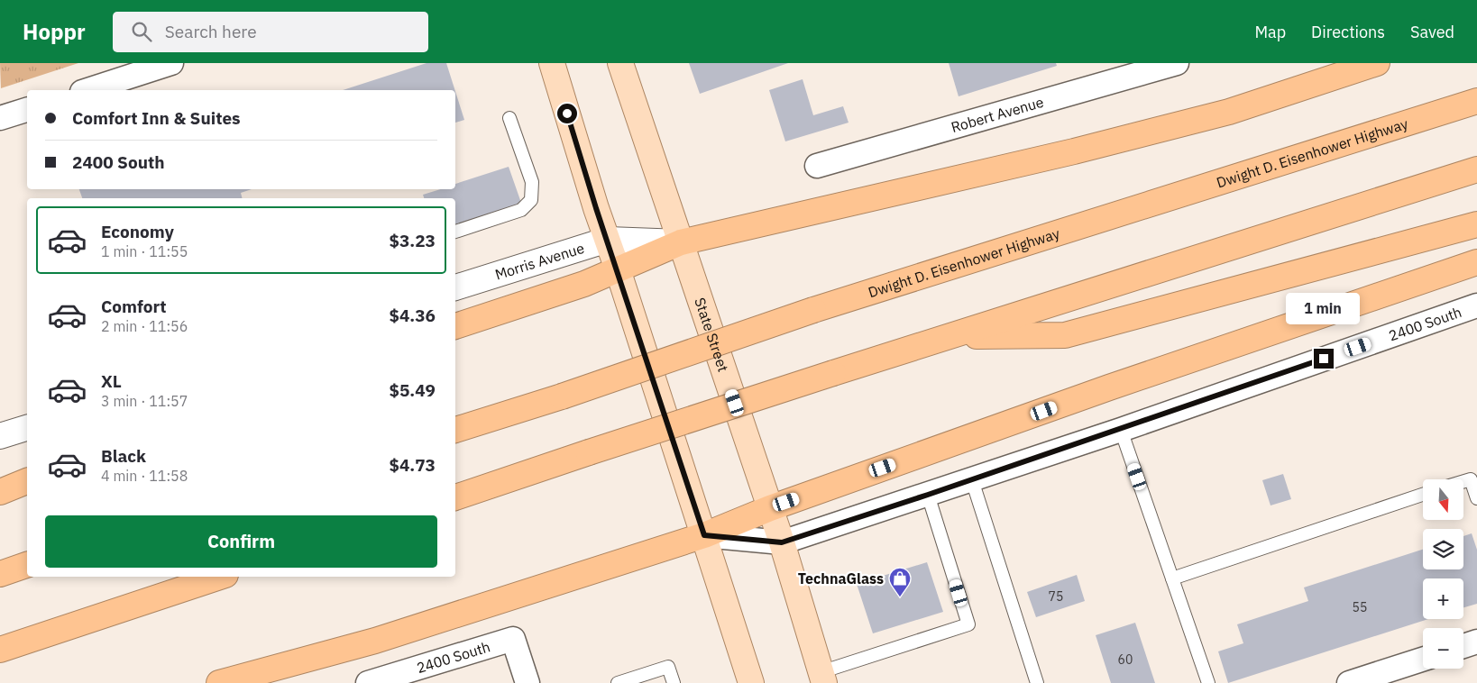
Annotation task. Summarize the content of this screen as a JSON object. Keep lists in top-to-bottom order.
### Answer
{
  "streets": {
    "highway": ["Dwight D. Eisenhower Highway"],
    "main road": ["State Street"],
    "street": ["Robert Avenue", "Morris Avenue", "2400 South"]
  },
  "crossings": [
    ["Morris Avenue", "State Street"],
    ["2400 South", "State Street"]
  ],
  "places": {
    "shop": ["TechnaGlass"]
  },
  "house_numbers": ["75", "55", "60"],
  "north": "bottom",
  "page": {
    "header": "Hoppr",
    "search": "Search here",
    "nav": ["Map", "Directions", "Saved"],
    "banner": ["Comfort Inn & Suites", "2400 South"],
    "list": [
      {
        "name": "Economy",
        "note": "1 min · 11:55",
        "value": "$3.23"
      },
      {
        "name": "Comfort",
        "note": "2 min · 11:56",
        "value": "$4.36"
      },
      {
        "name": "XL",
        "note": "3 min · 11:57",
        "value": "$5.49"
      },
      {
        "name": "Black",
        "note": "4 min · 11:58",
        "value": "$4.73"
      }
    ],
    "bubble": "1 min",
    "map_buttons": ["+", "−"],
    "buttons": "Confirm"
  }
}
